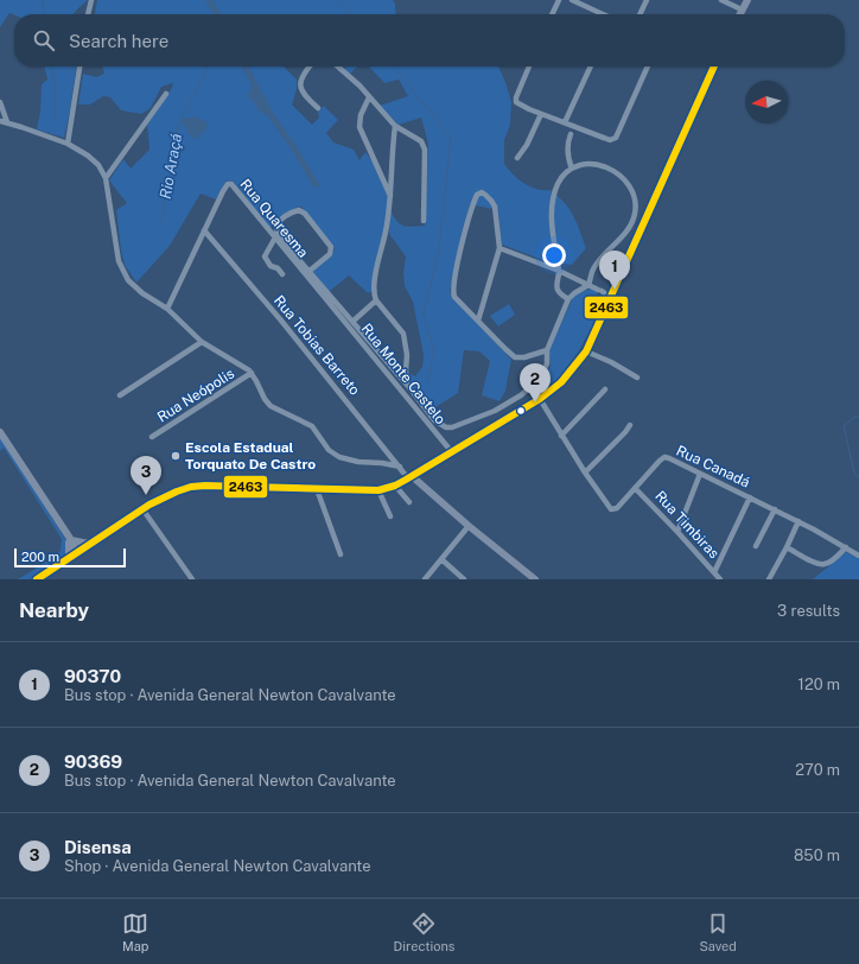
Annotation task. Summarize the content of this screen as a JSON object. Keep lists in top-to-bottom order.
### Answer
{
  "streets": {
    "street": [
      "Rua Quaresma",
      "Rua Tobias Barreto",
      "Rua Monte Castelo",
      "Rua Neópolis",
      "Rua Canadá",
      "Rua Timbiras"
    ]
  },
  "crossings": [
    ["Rua Quaresma", "Rua Tobias Barreto"],
    ["Rua Quaresma", "Rua Monte Castelo"],
    ["Rua Canadá", "Rua Timbiras"]
  ],
  "water": ["Rio Araçá"],
  "places": ["Escola Estadual Torquato De Castro"],
  "lines": ["transit line 2463"],
  "scale_bar": "200 m",
  "north": "left",
  "page": {
    "search": "Search here",
    "pins": ["1", "2", "3"],
    "scale": "200 m",
    "heading": ["Nearby", "3 results"],
    "list": [
      {
        "mark": "1",
        "name": "90370",
        "note": "Bus stop · Avenida General Newton Cavalvante",
        "value": "120 m"
      },
      {
        "mark": "2",
        "name": "90369",
        "note": "Bus stop · Avenida General Newton Cavalvante",
        "value": "270 m"
      },
      {
        "mark": "3",
        "name": "Disensa",
        "note": "Shop · Avenida General Newton Cavalvante",
        "value": "850 m"
      }
    ],
    "nav": ["Map", "Directions", "Saved"]
  }
}
